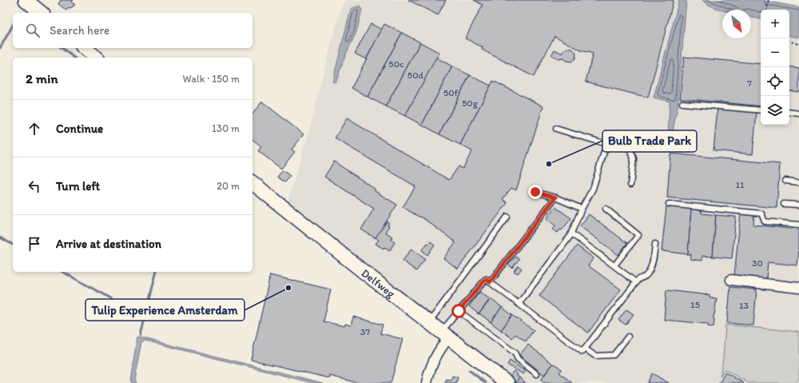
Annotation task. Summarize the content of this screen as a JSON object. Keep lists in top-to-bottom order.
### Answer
{
  "streets": {
    "main road": ["Delfweg"]
  },
  "places": ["Bulb Trade Park", "Tulip Experience Amsterdam"],
  "house_numbers": [
    "50c",
    "50d",
    "7",
    "50f",
    "50g",
    "11",
    "30",
    "15",
    "13",
    "37"
  ],
  "north": "bottom right",
  "page": {
    "map_buttons": ["+", "−"],
    "search": "Search here",
    "heading": ["2 min", "Walk · 150 m"],
    "list": [
      ["Continue", "130 m"],
      ["Turn left", "20 m"],
      "Arrive at destination"
    ]
  }
}
